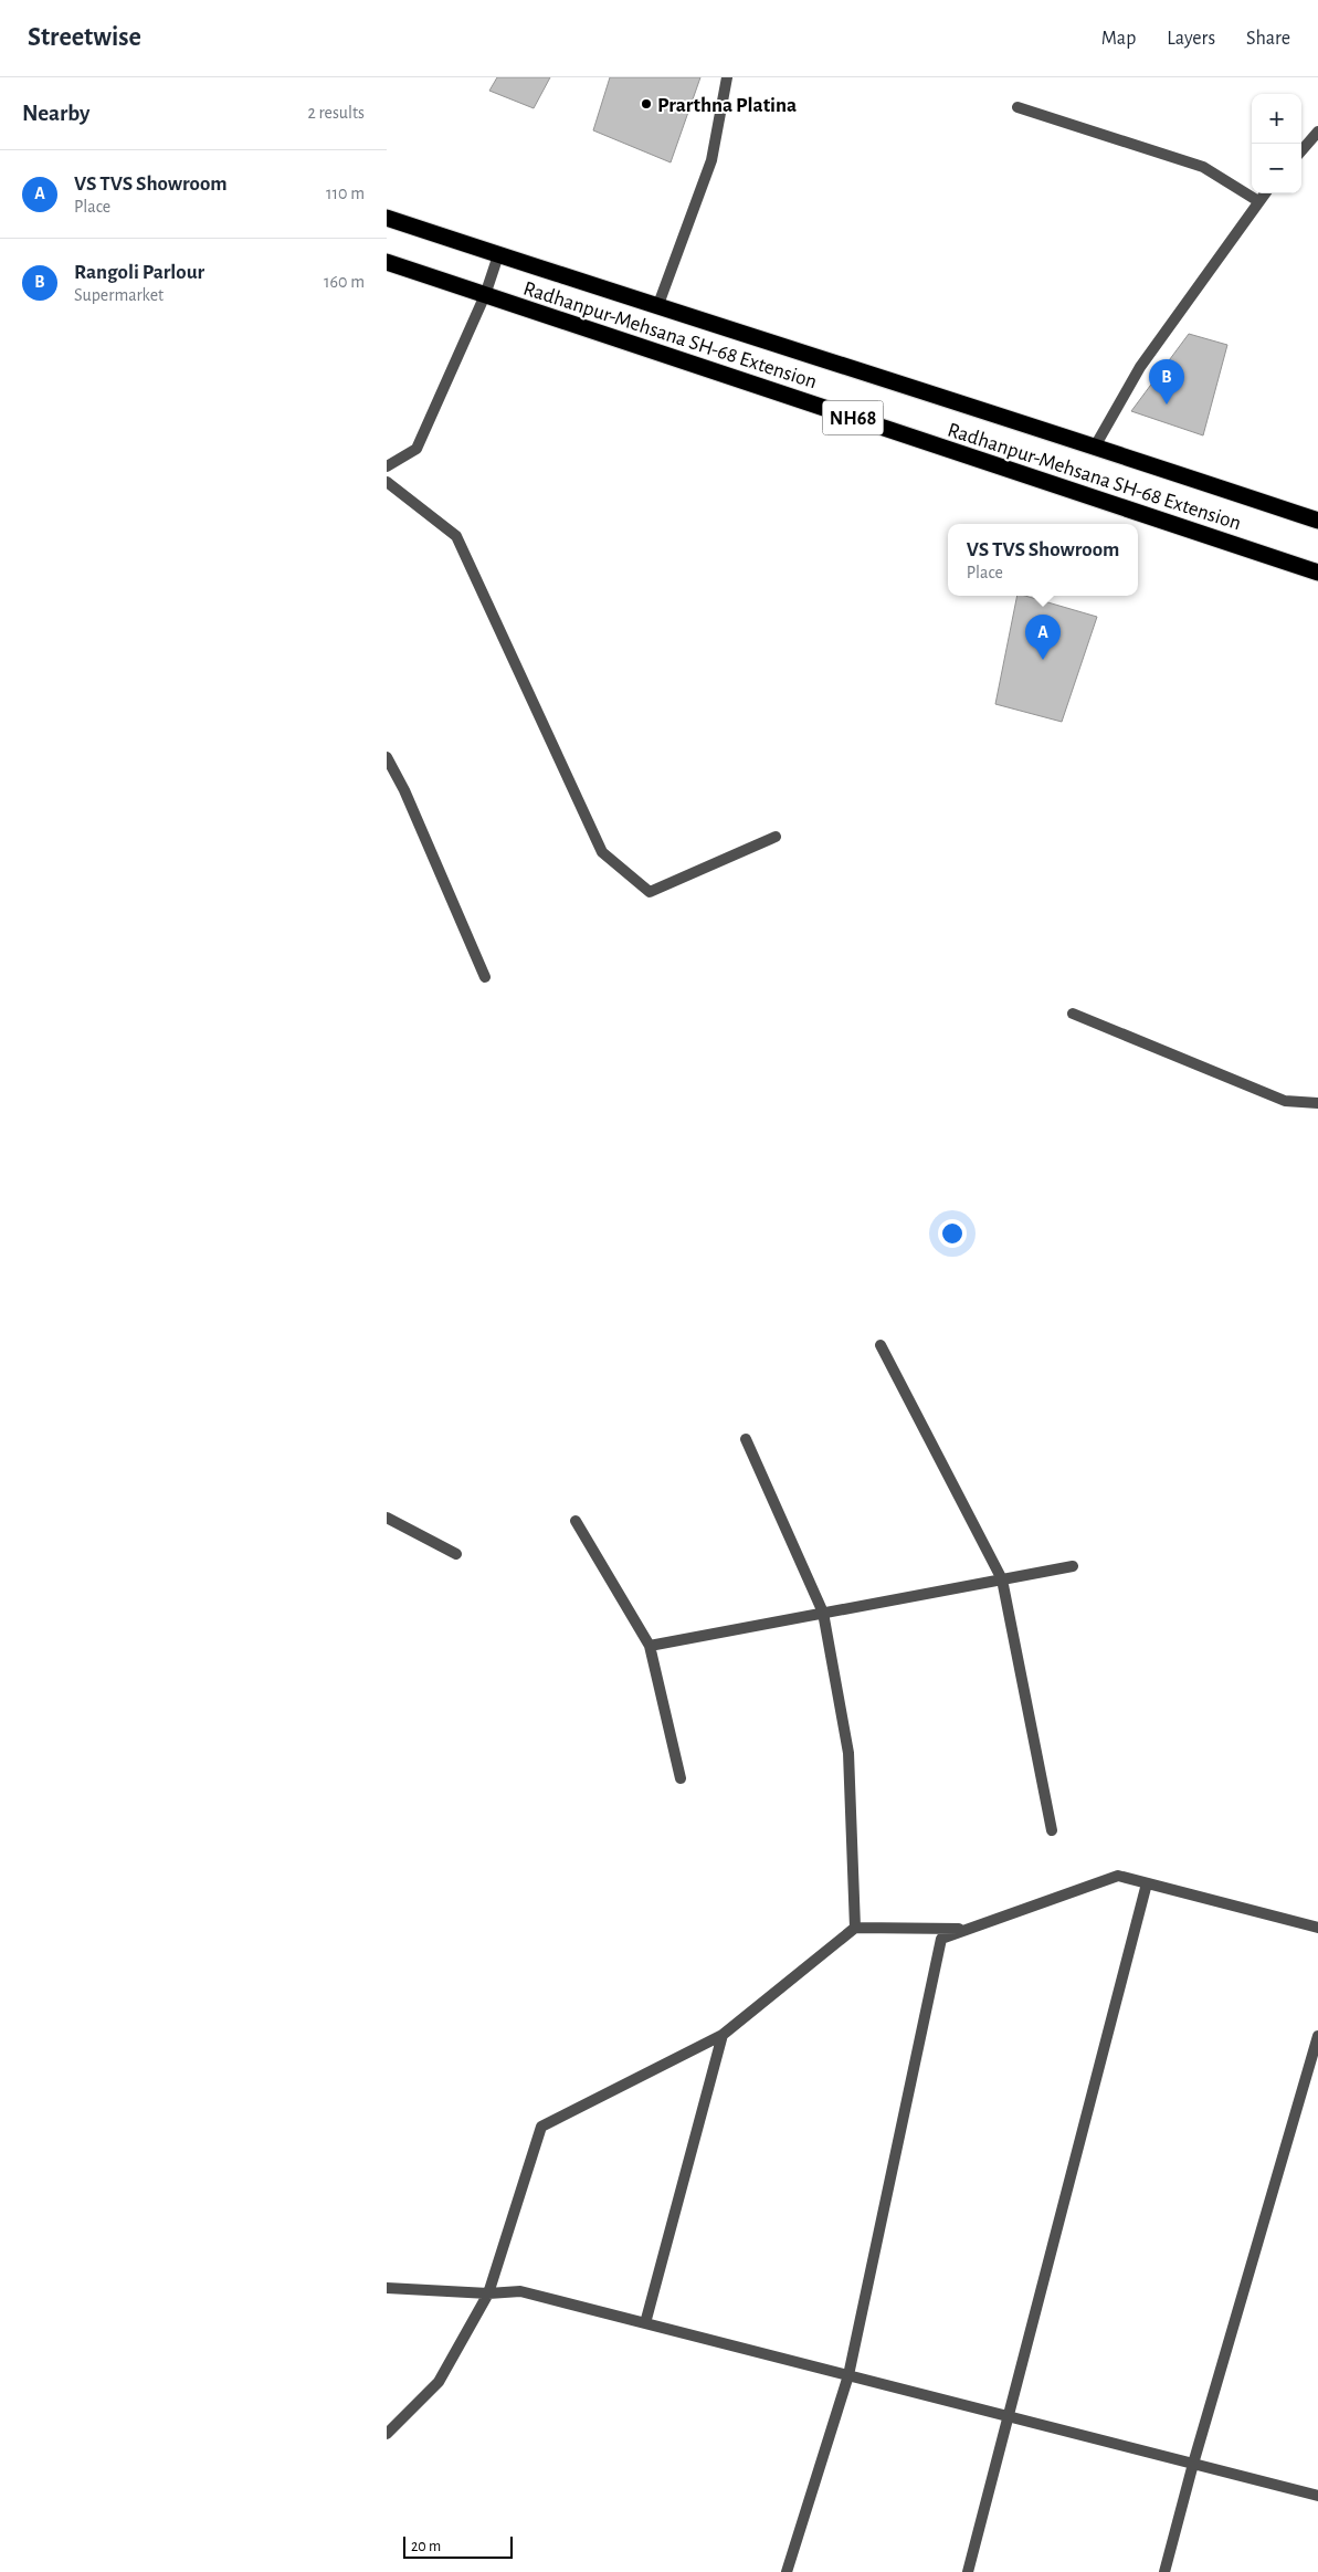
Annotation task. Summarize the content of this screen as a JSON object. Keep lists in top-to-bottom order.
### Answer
{
  "streets": {
    "highway": ["Radhanpur-Mehsana SH-68 Extension", "NH68"]
  },
  "places": ["Prarthna Platina"],
  "scale_bar": "20 m",
  "page": {
    "header": "Streetwise",
    "nav": ["Map", "Layers", "Share"],
    "heading": ["Nearby", "2 results"],
    "map_buttons": ["+", "−"],
    "list": [
      {
        "mark": "A",
        "name": "VS TVS Showroom",
        "note": "Place",
        "value": "110 m"
      },
      {
        "mark": "B",
        "name": "Rangoli Parlour",
        "note": "Supermarket",
        "value": "160 m"
      }
    ],
    "pins": ["B", "A"],
    "popup": ["VS TVS Showroom", "Place"],
    "scale": "20 m"
  }
}
